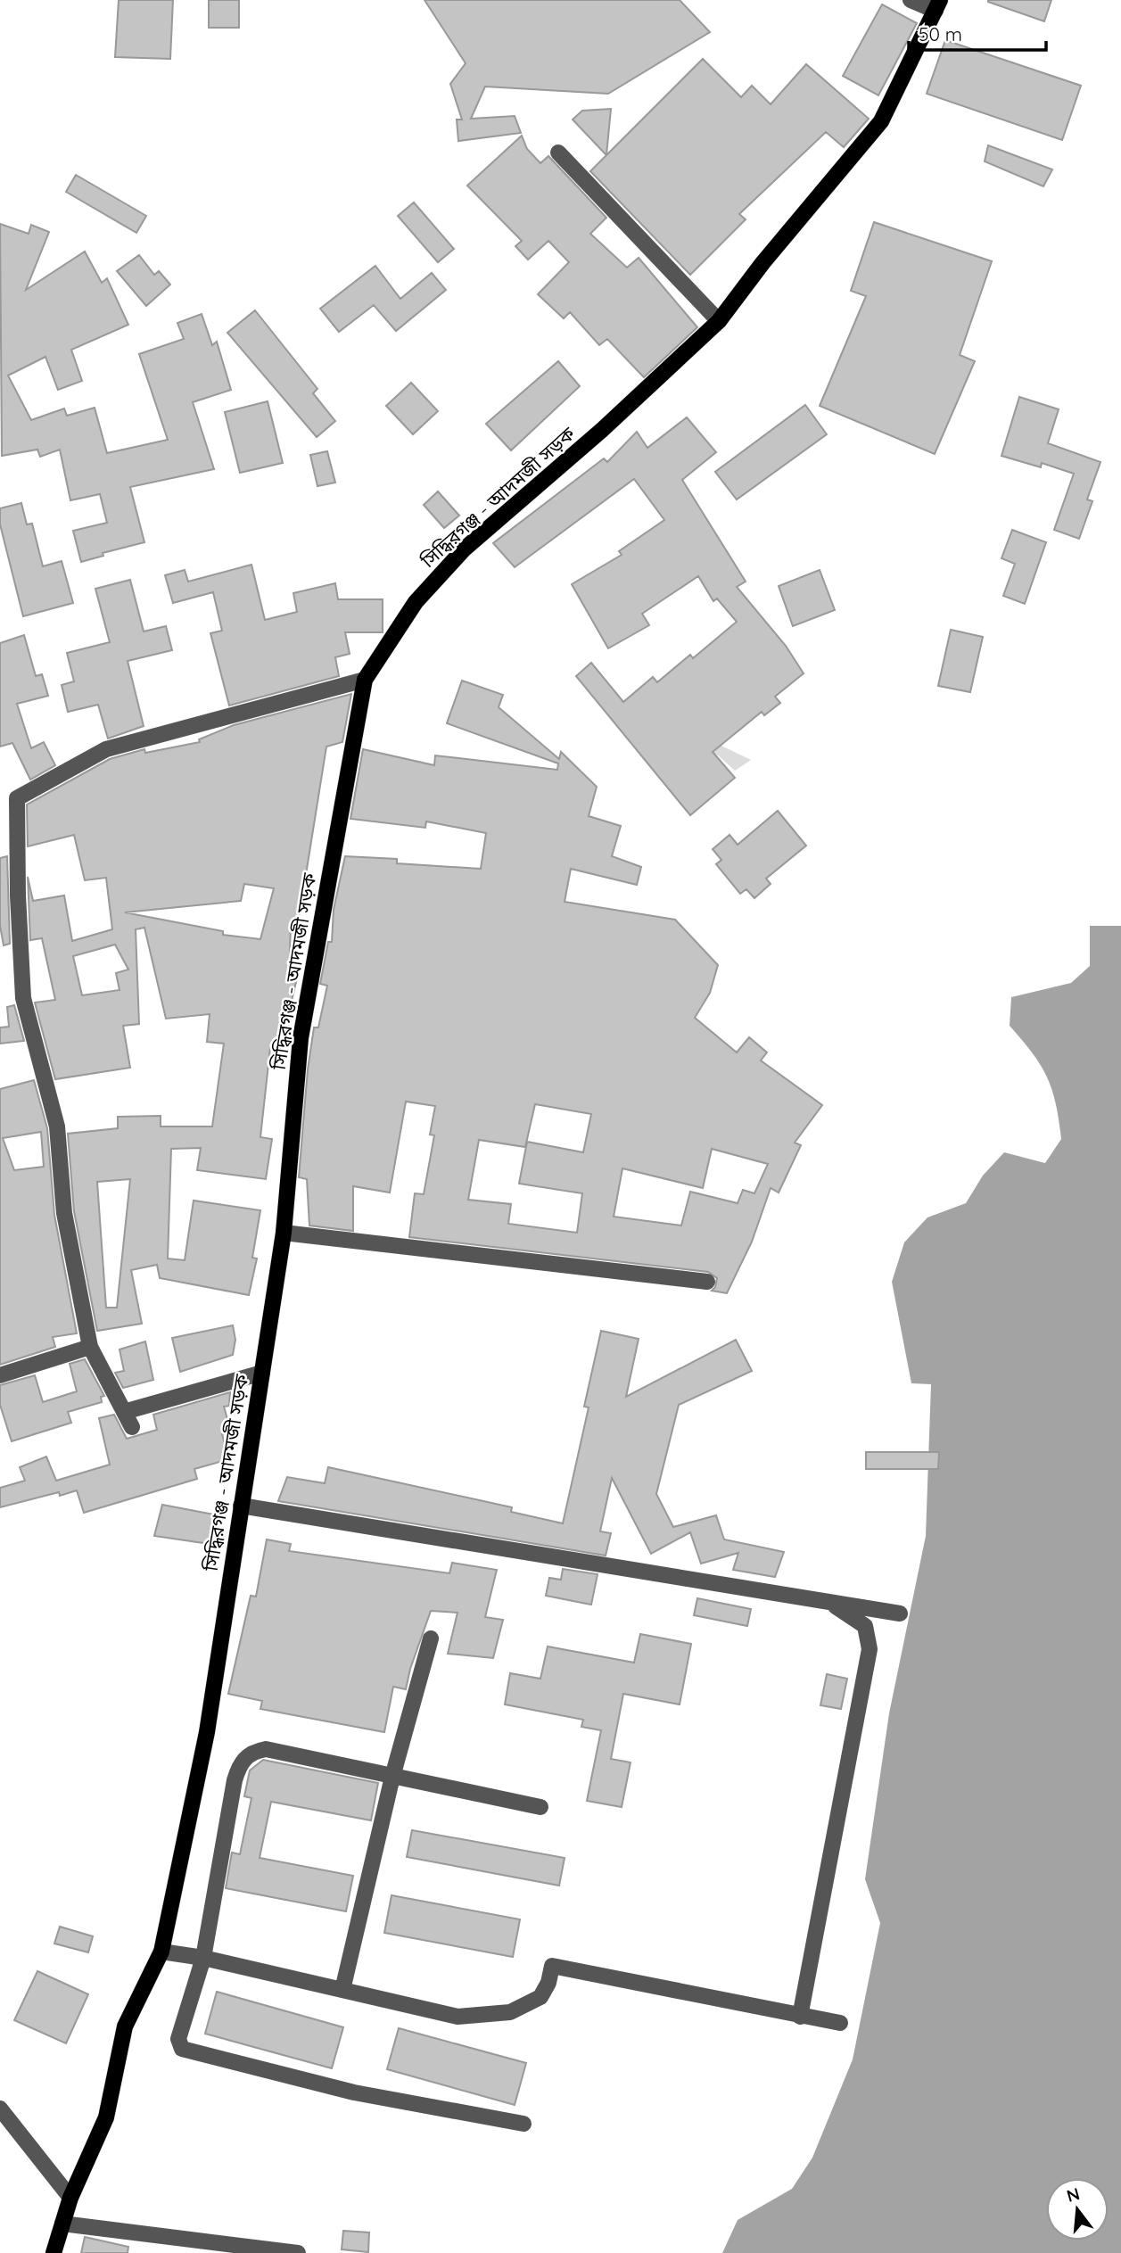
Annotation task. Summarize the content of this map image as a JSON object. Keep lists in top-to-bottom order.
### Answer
{
  "streets": {
    "main road": ["সিদ্ধিরগঞ্জ - আদমজী সড়ক"]
  },
  "scale_bar": "50 m",
  "north": "top"
}
